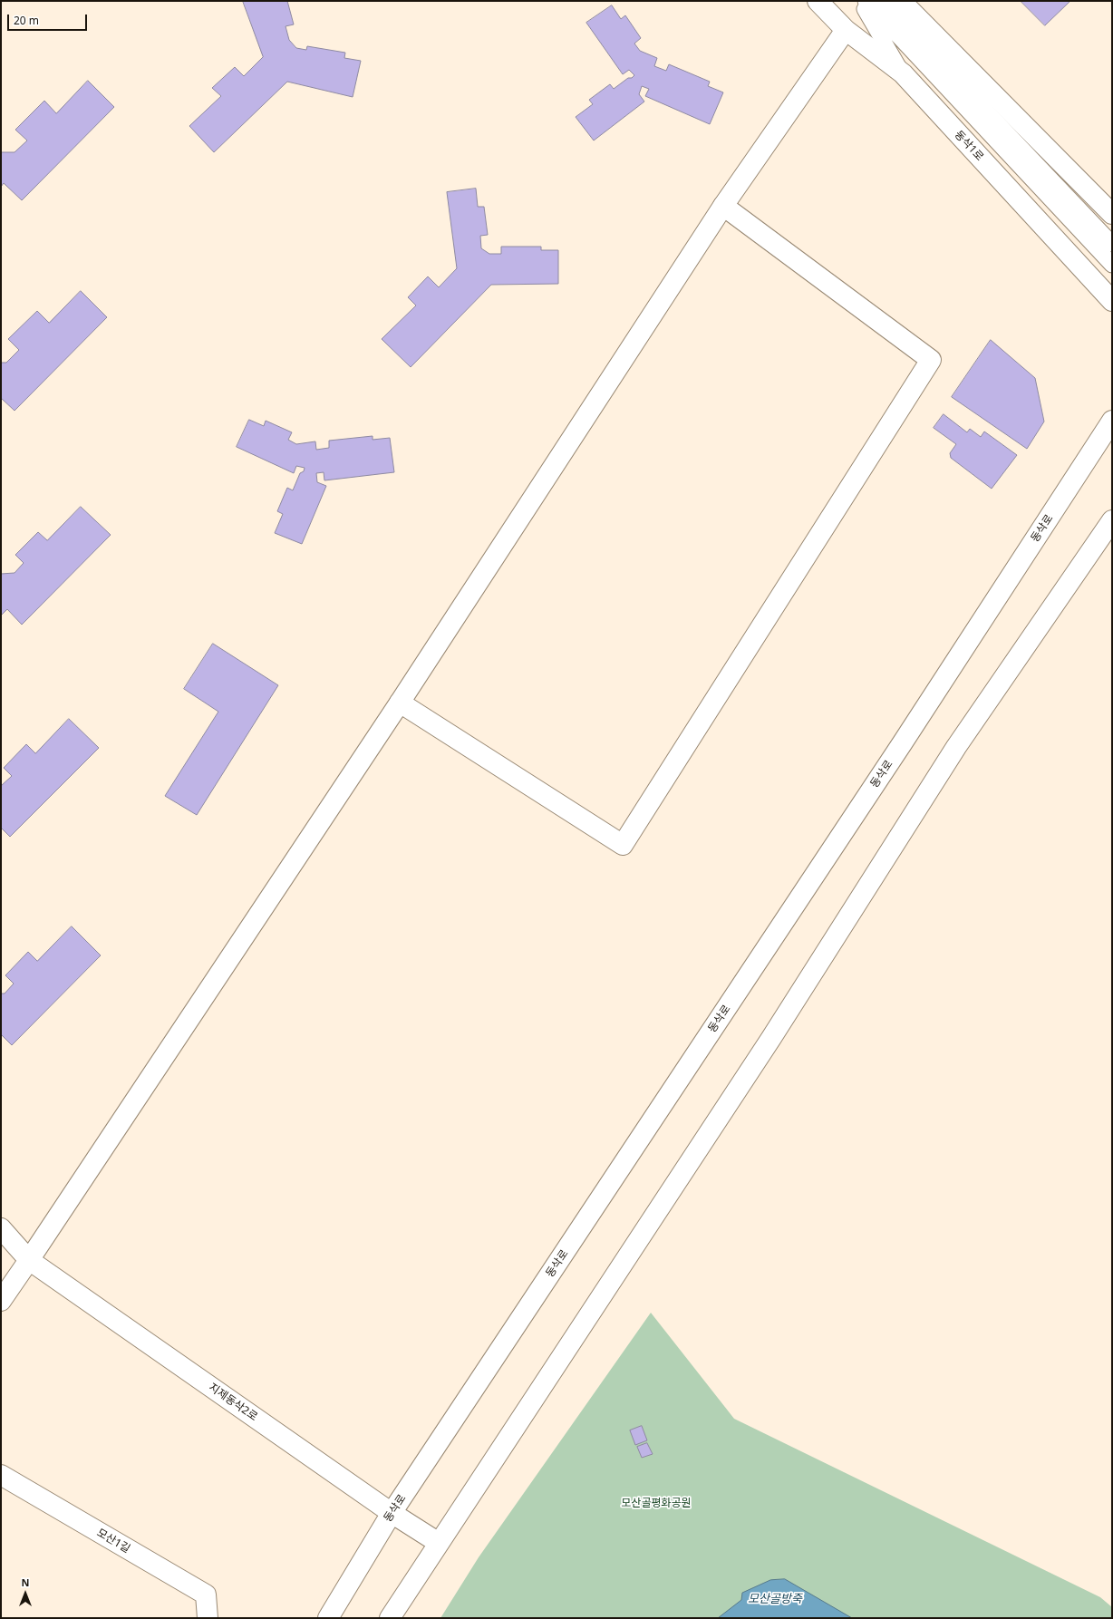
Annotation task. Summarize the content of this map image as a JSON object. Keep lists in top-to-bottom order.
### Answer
{
  "streets": {
    "main road": [
      "동삭1로",
      "동삭로",
      "지제동삭2로",
      "모산1길"
    ]
  },
  "crossings": [
    ["동삭로", "지제동삭2로"]
  ],
  "water": ["모산골방죽"],
  "parks": ["모산골평화공원"],
  "scale_bar": "20 m",
  "north": "top"
}
